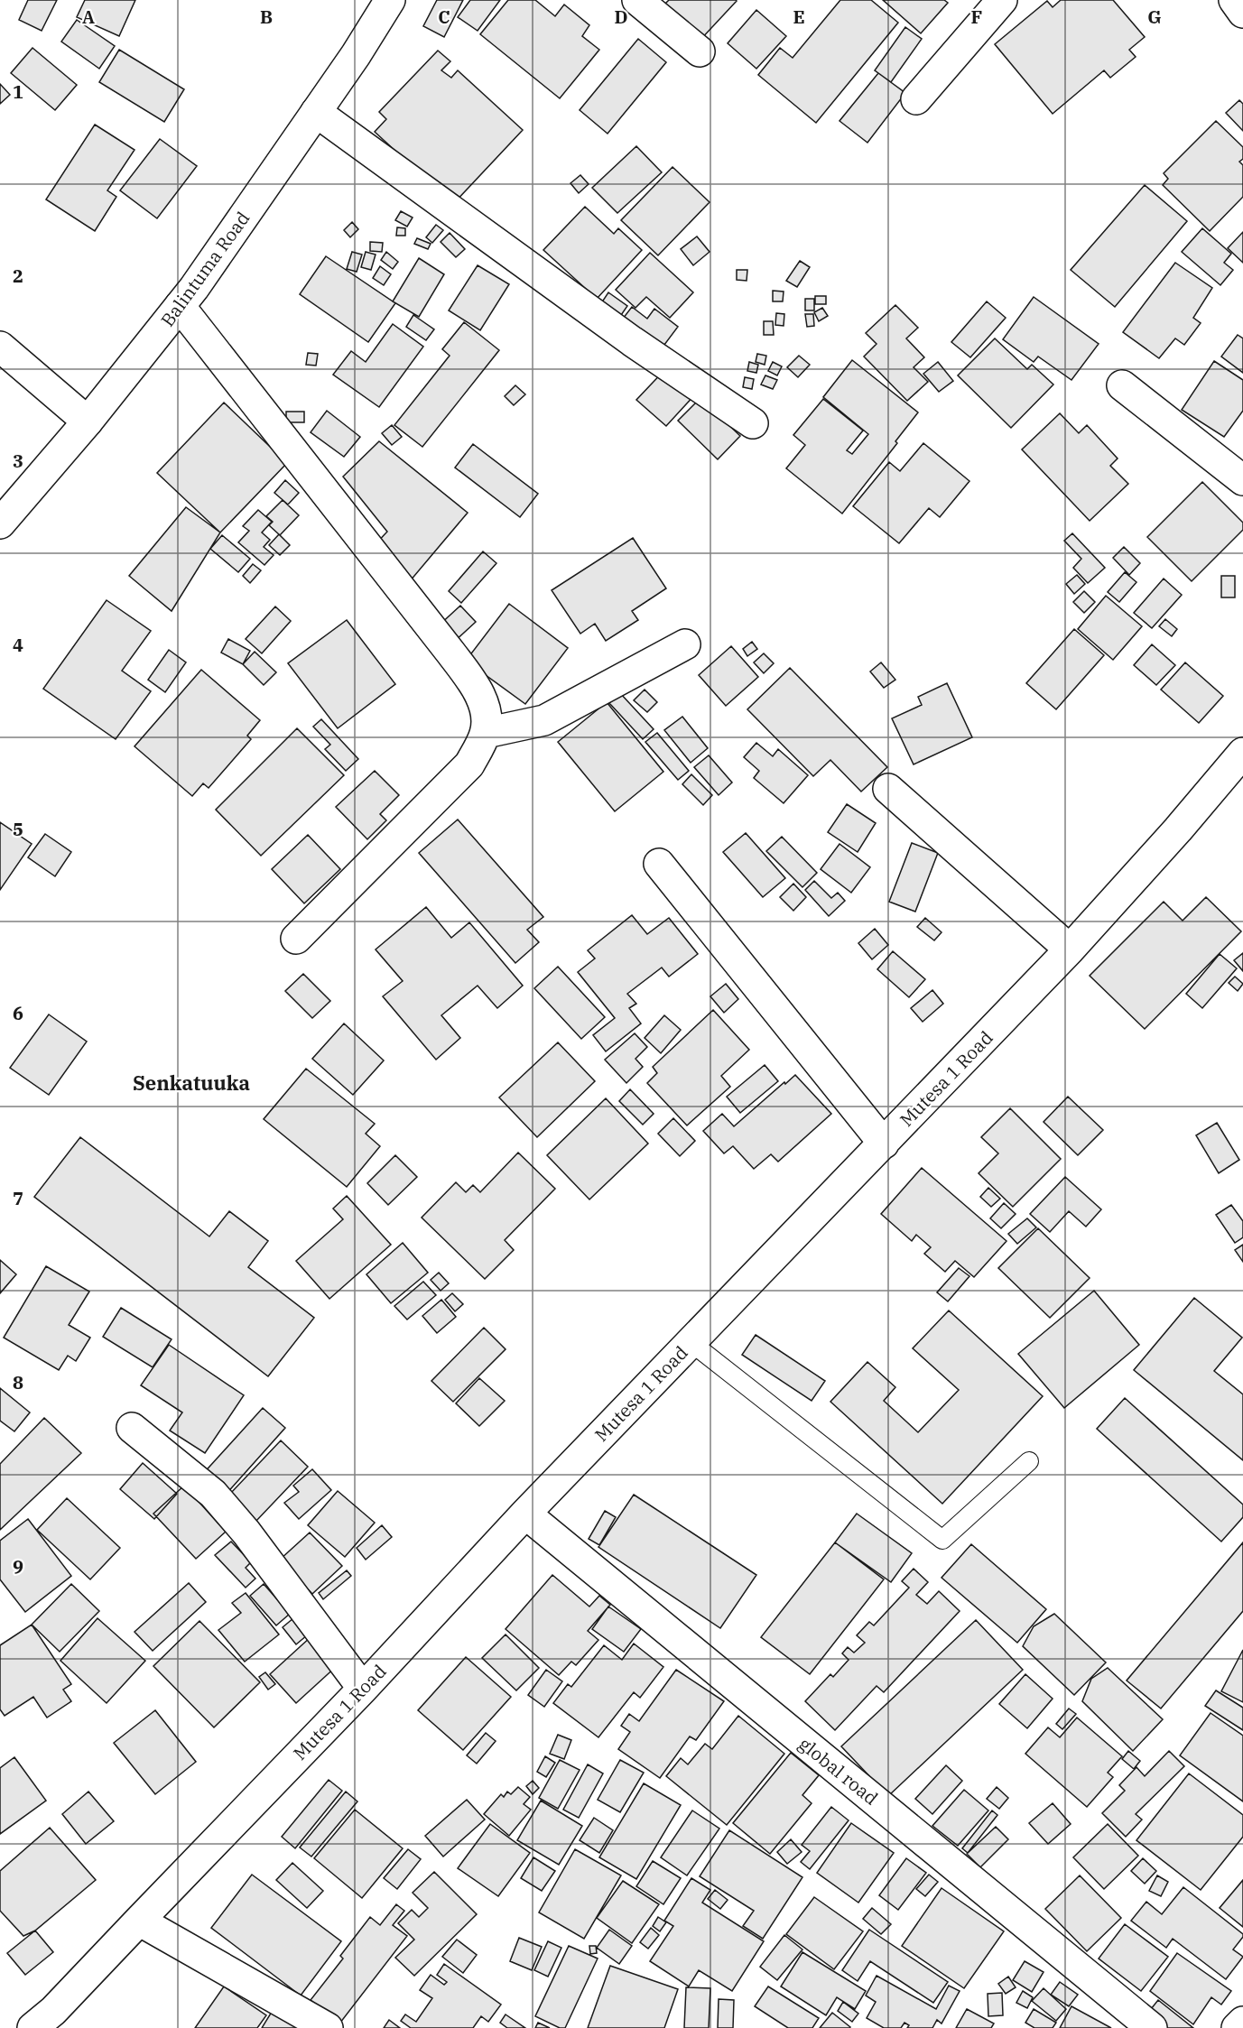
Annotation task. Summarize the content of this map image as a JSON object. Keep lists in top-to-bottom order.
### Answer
{
  "streets": {
    "street": ["Balintuma Road", "Mutesa 1 Road", "global road"]
  },
  "crossings": [
    ["Mutesa 1 Road", "global road"]
  ],
  "districts": ["Senkatuuka"],
  "grid": {
    "columns": [
      "A",
      "B",
      "C",
      "D",
      "E",
      "F",
      "G"
    ],
    "rows": [
      "1",
      "2",
      "3",
      "4",
      "5",
      "6",
      "7",
      "8",
      "9"
    ]
  }
}
